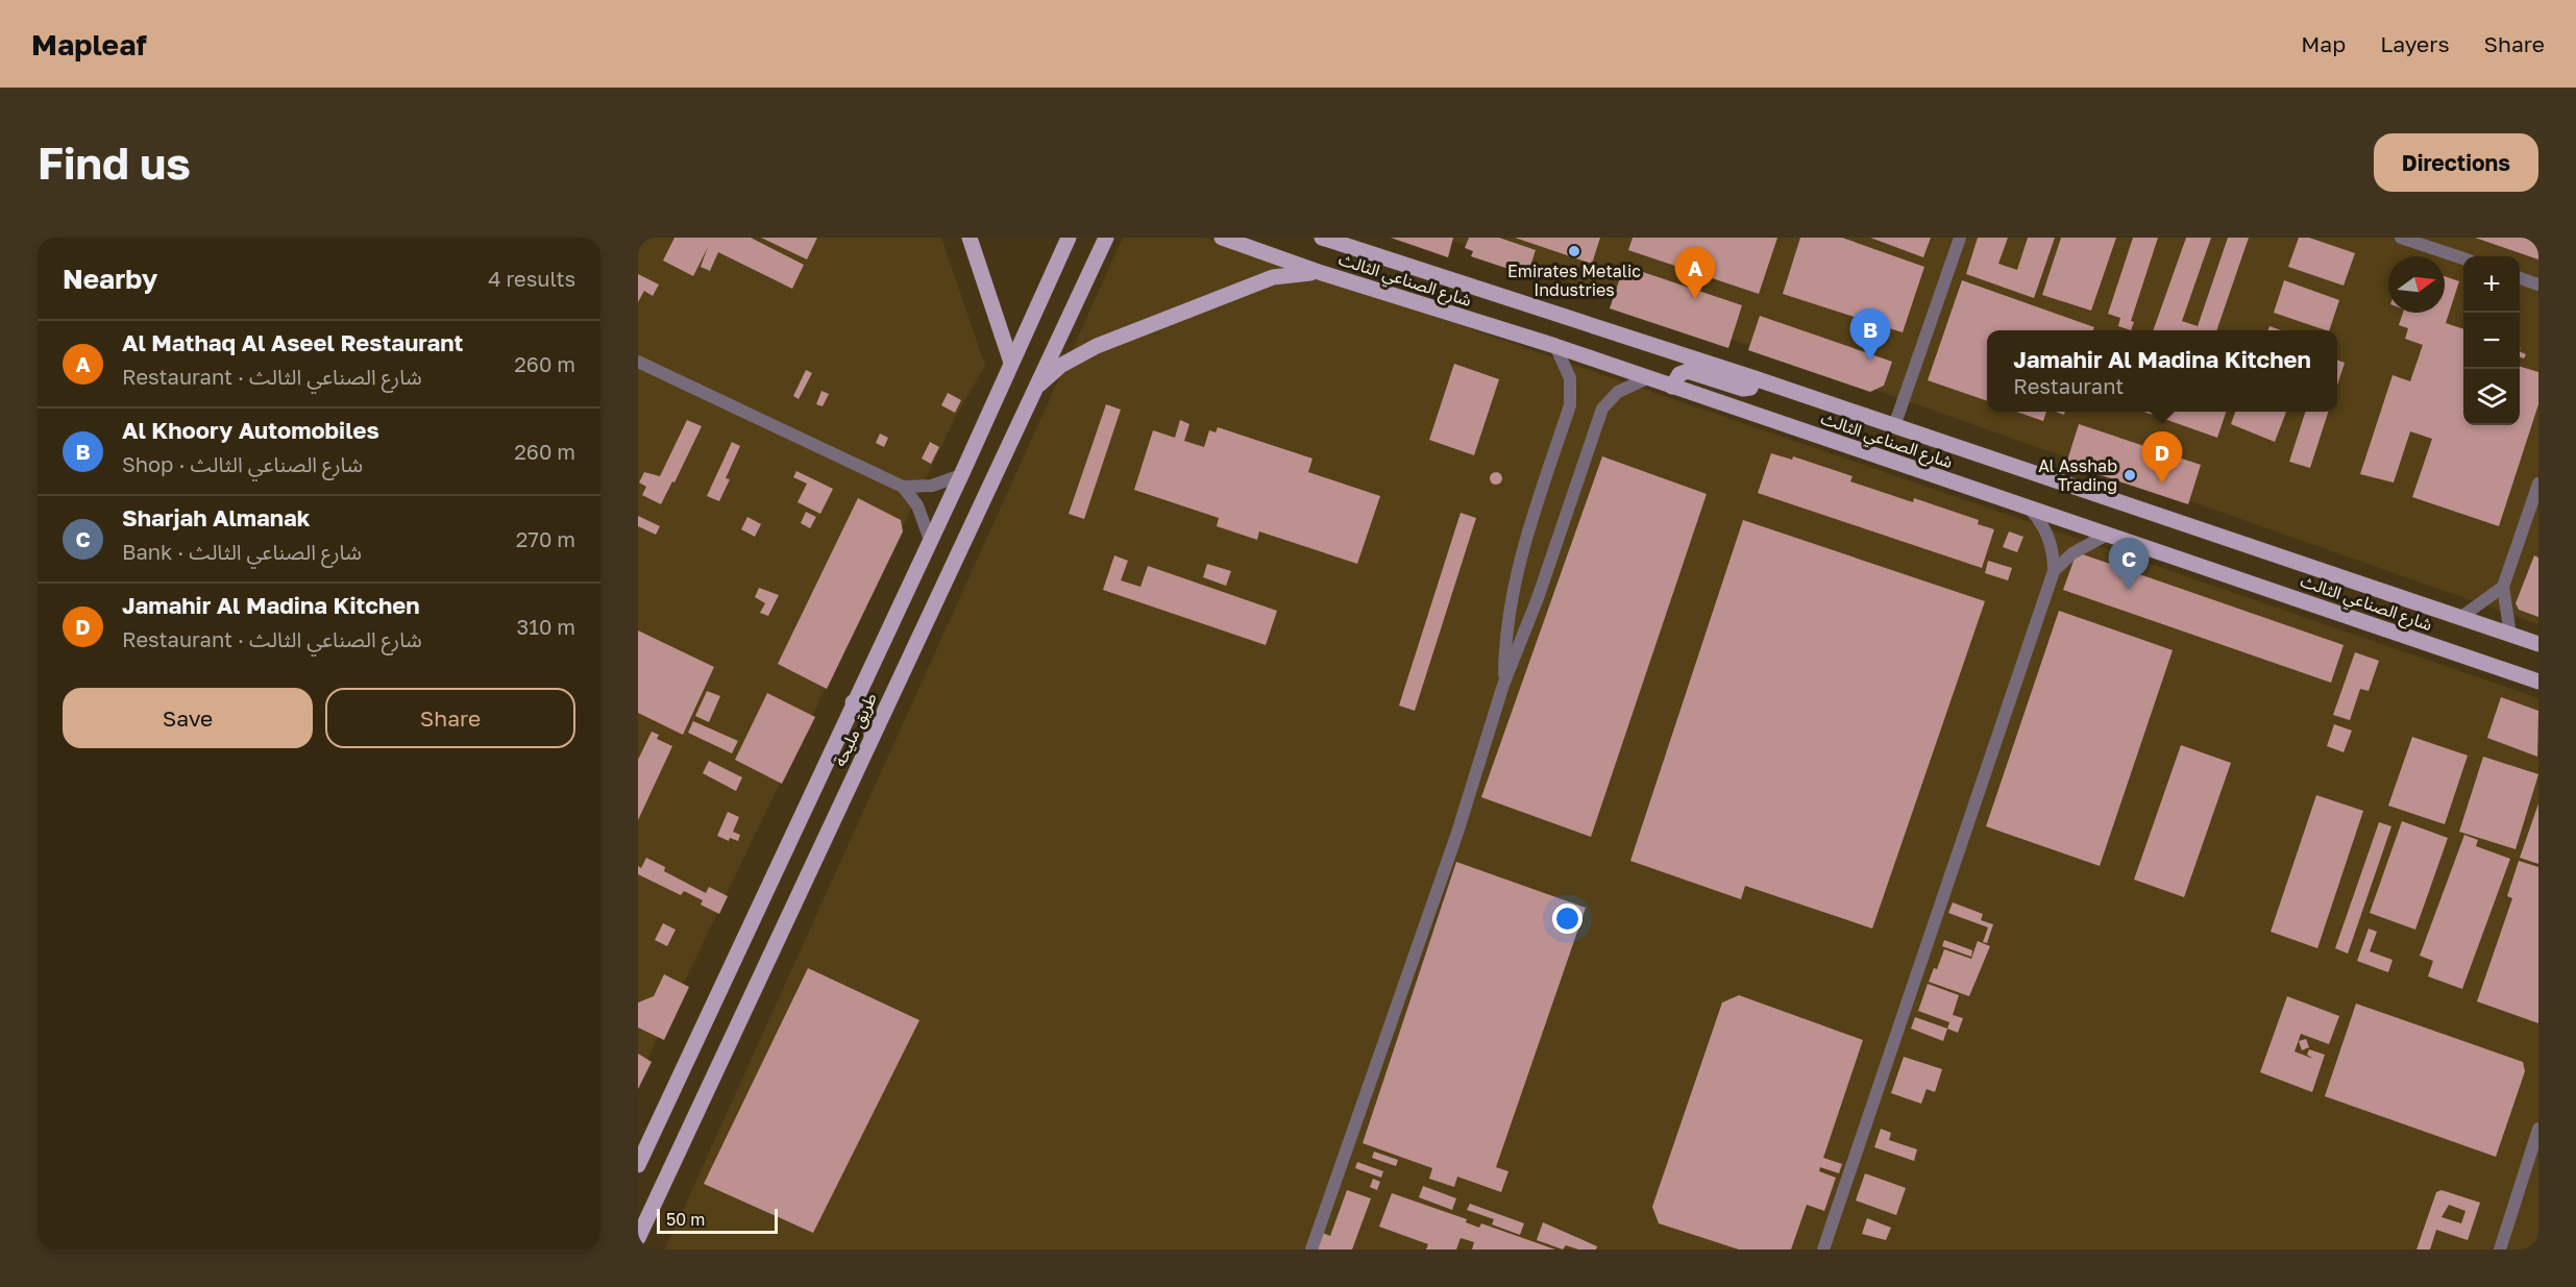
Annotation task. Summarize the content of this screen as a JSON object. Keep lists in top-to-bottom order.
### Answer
{
  "streets": {
    "main road": ["شارع الصناعي الثالث", "طريق مليحة"]
  },
  "places": ["Emirates Metalic Industries", "Al Asshab Trading"],
  "scale_bar": "50 m",
  "north": "right",
  "page": {
    "header": "Mapleaf",
    "nav": ["Map", "Layers", "Share"],
    "buttons": [
      "Directions",
      ["Save", "Share"]
    ],
    "title": "Find us",
    "heading": ["Nearby", "4 results"],
    "pins": [
      "A",
      "B",
      "D",
      "C"
    ],
    "map_buttons": ["+", "−"],
    "list": [
      {
        "mark": "A",
        "name": "Al Mathaq Al Aseel Restaurant",
        "note": "Restaurant · شارع الصناعي الثالث",
        "value": "260 m"
      },
      {
        "mark": "B",
        "name": "Al Khoory Automobiles",
        "note": "Shop · شارع الصناعي الثالث",
        "value": "260 m"
      },
      {
        "mark": "C",
        "name": "Sharjah Almanak",
        "note": "Bank · شارع الصناعي الثالث",
        "value": "270 m"
      },
      {
        "mark": "D",
        "name": "Jamahir Al Madina Kitchen",
        "note": "Restaurant · شارع الصناعي الثالث",
        "value": "310 m"
      }
    ],
    "popup": ["Jamahir Al Madina Kitchen", "Restaurant"],
    "scale": "50 m"
  }
}
